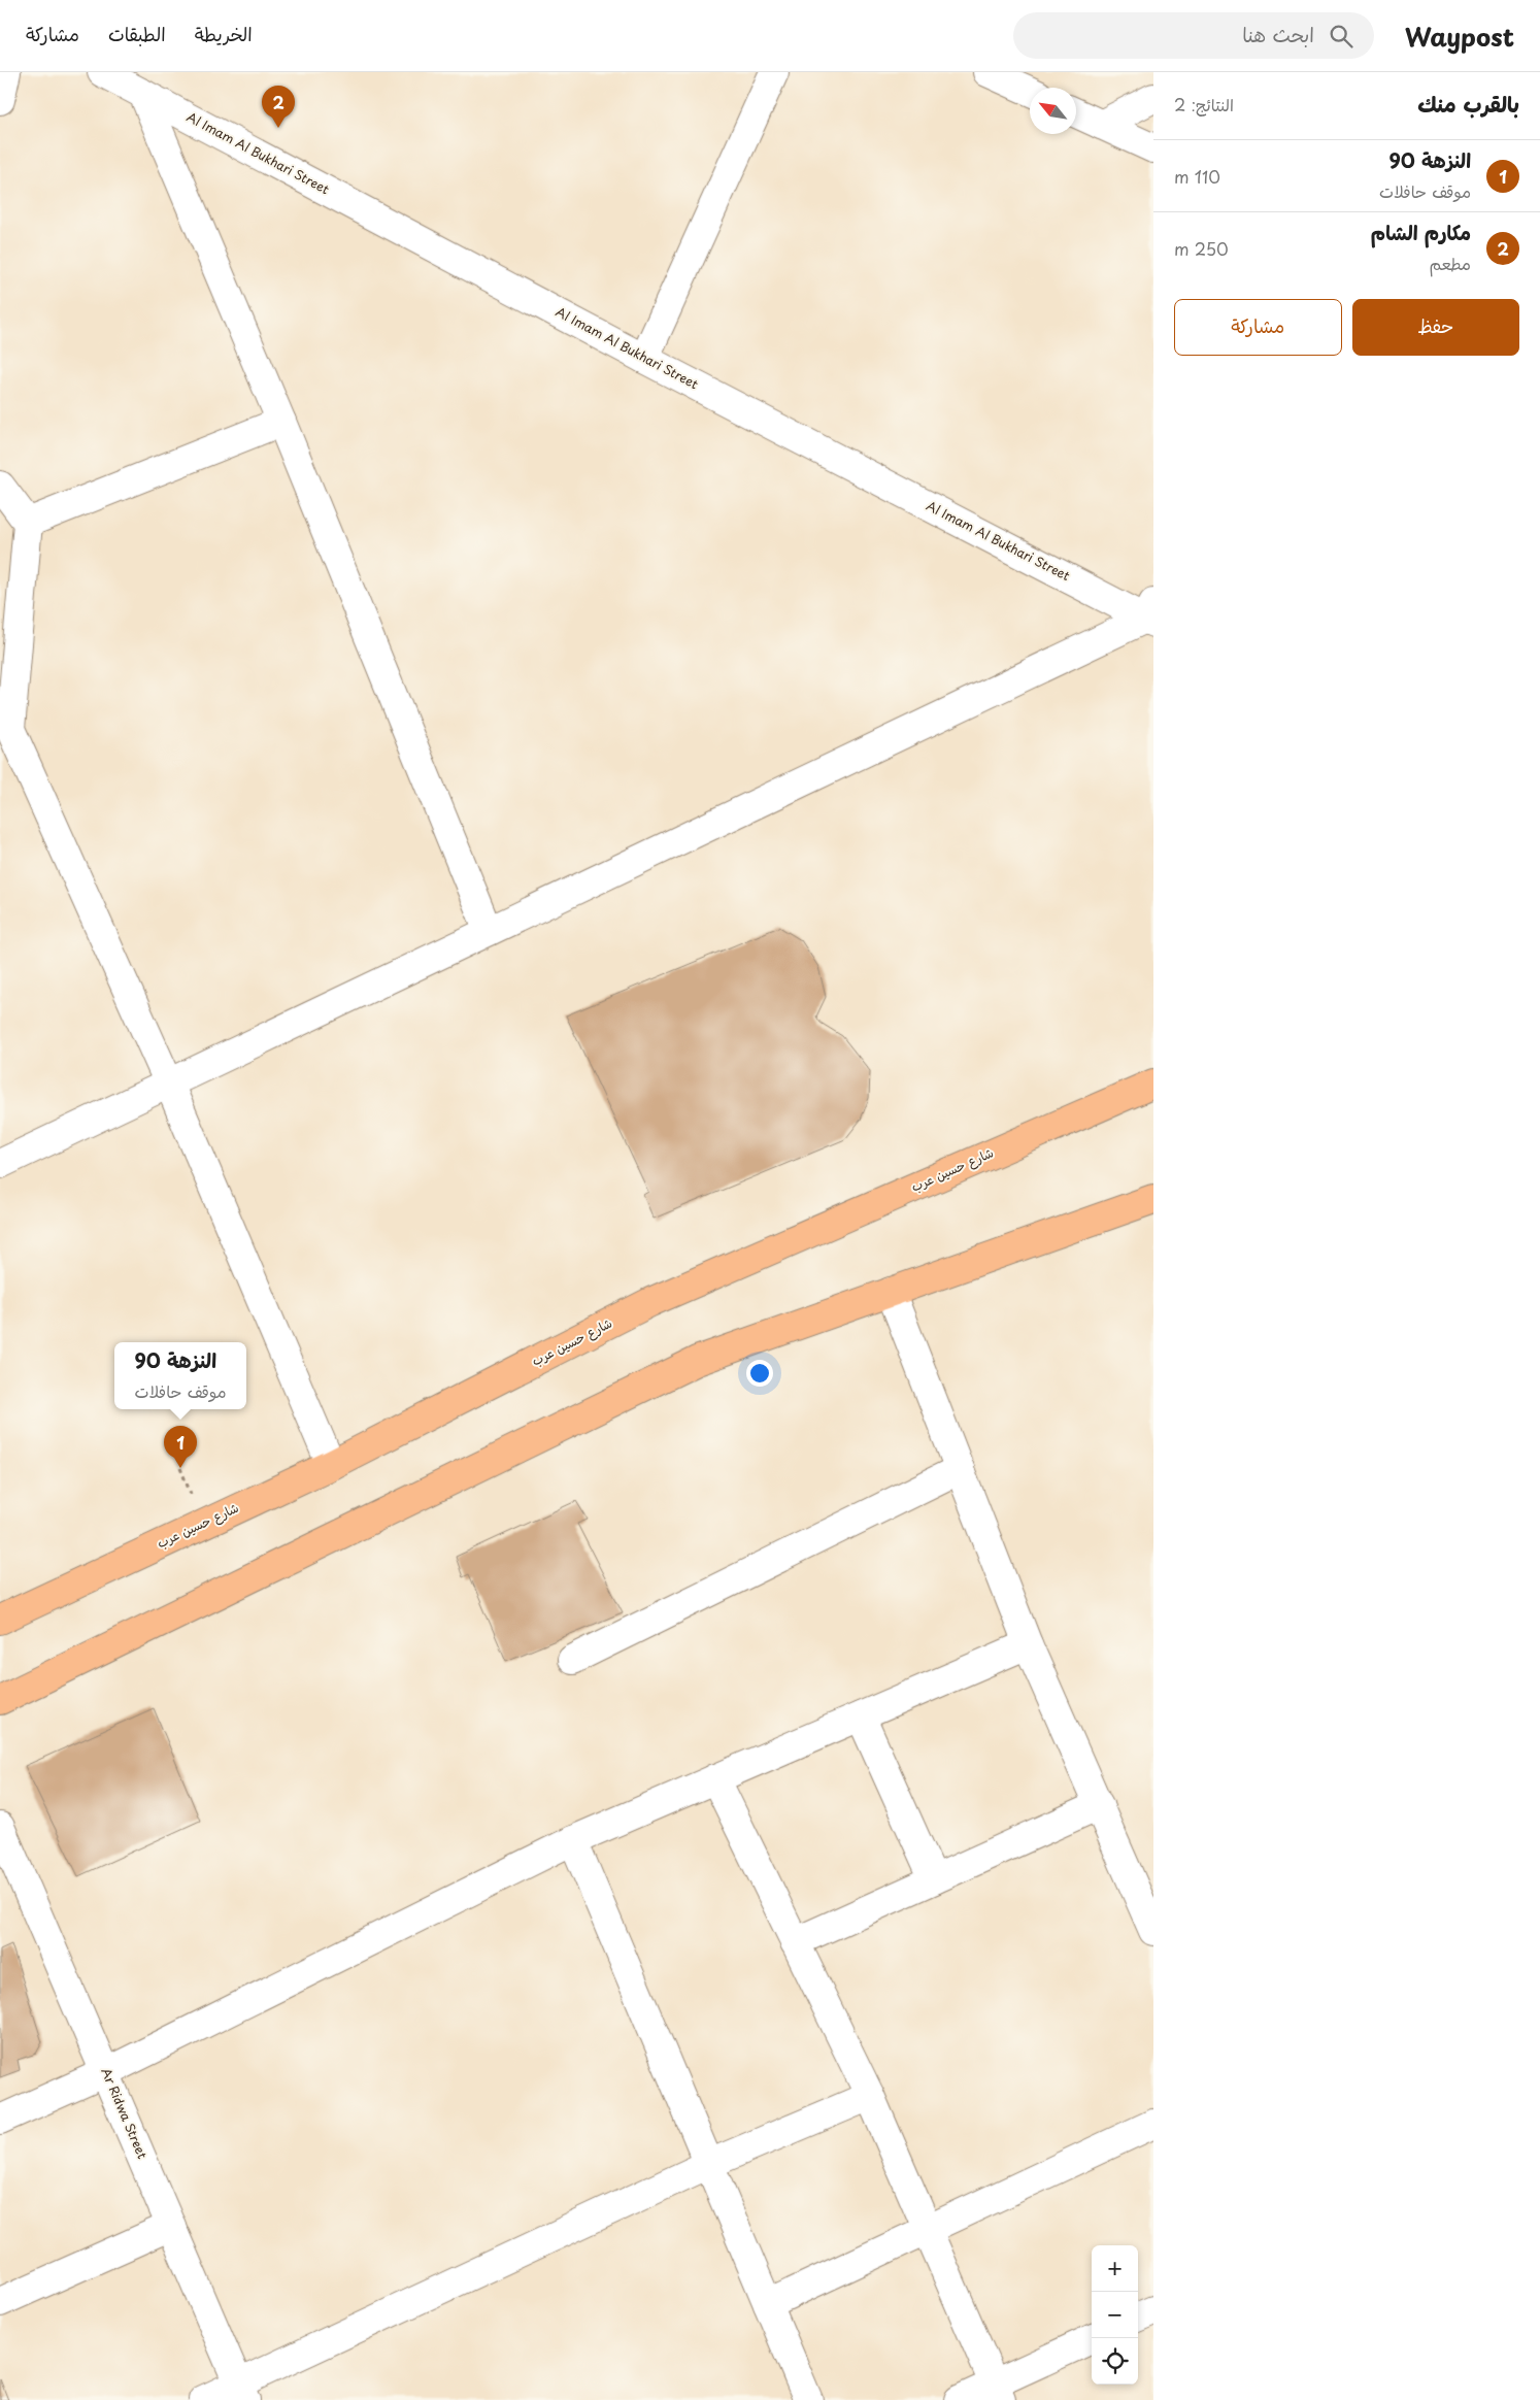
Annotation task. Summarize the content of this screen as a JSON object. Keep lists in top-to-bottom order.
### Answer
{
  "streets": {
    "main road": ["شارع حسين عرب"],
    "street": ["Al Imam Al Bukhari Street", "Ar Ridwa Street"]
  },
  "north": "top left",
  "page": {
    "header": "Waypost",
    "search": "ابحث هنا",
    "nav": ["الخريطة", "الطبقات", "مشاركة"],
    "heading": ["بالقرب منك", "النتائج: 2"],
    "pins": ["2", "1"],
    "list": [
      {
        "mark": "1",
        "name": "النزهة 90",
        "note": "موقف حافلات",
        "value": "110 m"
      },
      {
        "mark": "2",
        "name": "مكارم الشام",
        "note": "مطعم",
        "value": "250 m"
      }
    ],
    "buttons": ["حفظ", "مشاركة"],
    "popup": ["النزهة 90", "موقف حافلات"],
    "map_buttons": ["+", "−"]
  }
}
